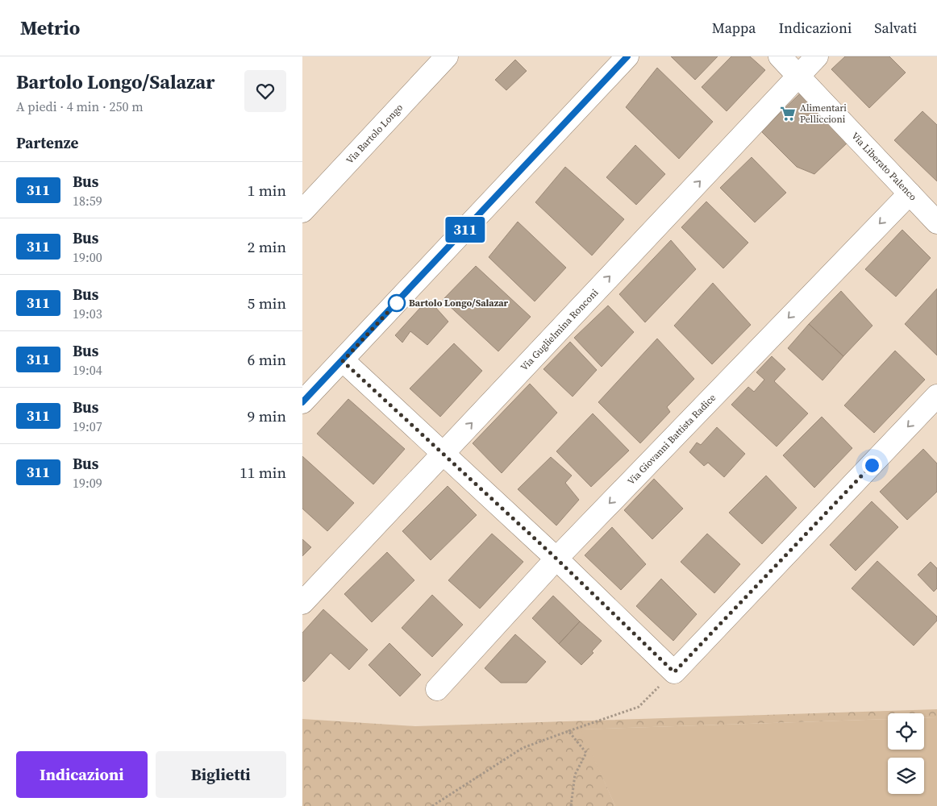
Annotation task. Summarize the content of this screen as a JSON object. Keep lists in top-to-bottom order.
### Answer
{
  "streets": {
    "street": [
      "Via Bartolo Longo",
      "Via Liberato Palenco",
      "Via Guglielmina Ronconi",
      "Via Giovanni Battista Radice"
    ]
  },
  "crossings": [
    ["Via Liberato Palenco", "Via Guglielmina Ronconi"],
    ["Via Liberato Palenco", "Via Giovanni Battista Radice"]
  ],
  "places": {
    "supermarket": ["Alimentari Pelliccioni"],
    "other": ["Bartolo Longo/Salazar"]
  },
  "lines": ["bus line 311"],
  "page": {
    "header": "Metrio",
    "nav": ["Mappa", "Indicazioni", "Salvati"],
    "heading": [
      ["Bartolo Longo/Salazar", "A piedi · 4 min · 250 m"],
      "Partenze"
    ],
    "on_map": "311",
    "list": [
      {
        "mark": "311",
        "name": "Bus",
        "note": "18:59",
        "value": "1 min"
      },
      {
        "mark": "311",
        "name": "Bus",
        "note": "19:00",
        "value": "2 min"
      },
      {
        "mark": "311",
        "name": "Bus",
        "note": "19:03",
        "value": "5 min"
      },
      {
        "mark": "311",
        "name": "Bus",
        "note": "19:04",
        "value": "6 min"
      },
      {
        "mark": "311",
        "name": "Bus",
        "note": "19:07",
        "value": "9 min"
      },
      {
        "mark": "311",
        "name": "Bus",
        "note": "19:09",
        "value": "11 min"
      }
    ],
    "buttons": ["Indicazioni", "Biglietti"]
  }
}
